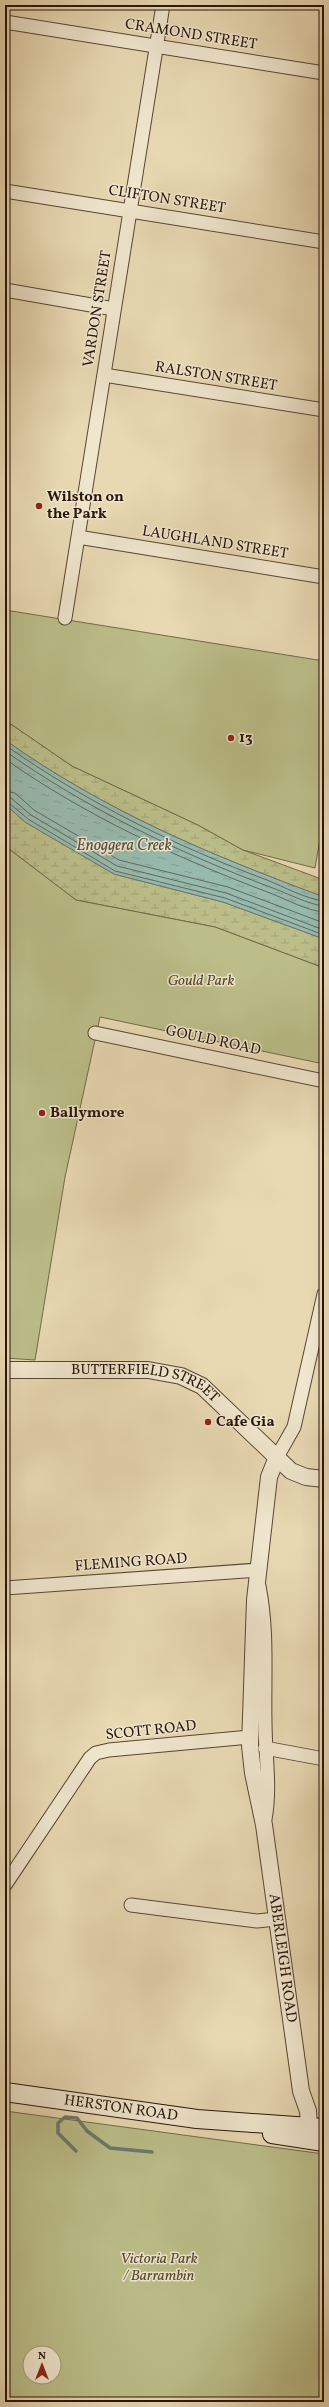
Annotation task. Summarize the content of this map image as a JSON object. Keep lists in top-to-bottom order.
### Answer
{
  "streets": {
    "main road": ["HERSTON ROAD"],
    "street": [
      "CRAMOND STREET",
      "CLIFTON STREET",
      "VARDON STREET",
      "RALSTON STREET",
      "LAUGHLAND STREET",
      "GOULD ROAD",
      "BUTTERFIELD STREET",
      "FLEMING ROAD",
      "SCOTT ROAD",
      "ABERLEIGH ROAD"
    ]
  },
  "crossings": [
    ["CRAMOND STREET", "VARDON STREET"],
    ["CLIFTON STREET", "VARDON STREET"],
    ["VARDON STREET", "RALSTON STREET"],
    ["VARDON STREET", "LAUGHLAND STREET"],
    ["BUTTERFIELD STREET", "ABERLEIGH ROAD"],
    ["FLEMING ROAD", "ABERLEIGH ROAD"],
    ["SCOTT ROAD", "ABERLEIGH ROAD"],
    ["ABERLEIGH ROAD", "HERSTON ROAD"]
  ],
  "water": ["Enoggera Creek"],
  "parks": ["Gould Park", "Victoria Park / Barrambin"],
  "places": [
    "Wilston on the Park",
    "13",
    "Ballymore",
    "Cafe Gia"
  ],
  "north": "top"
}
